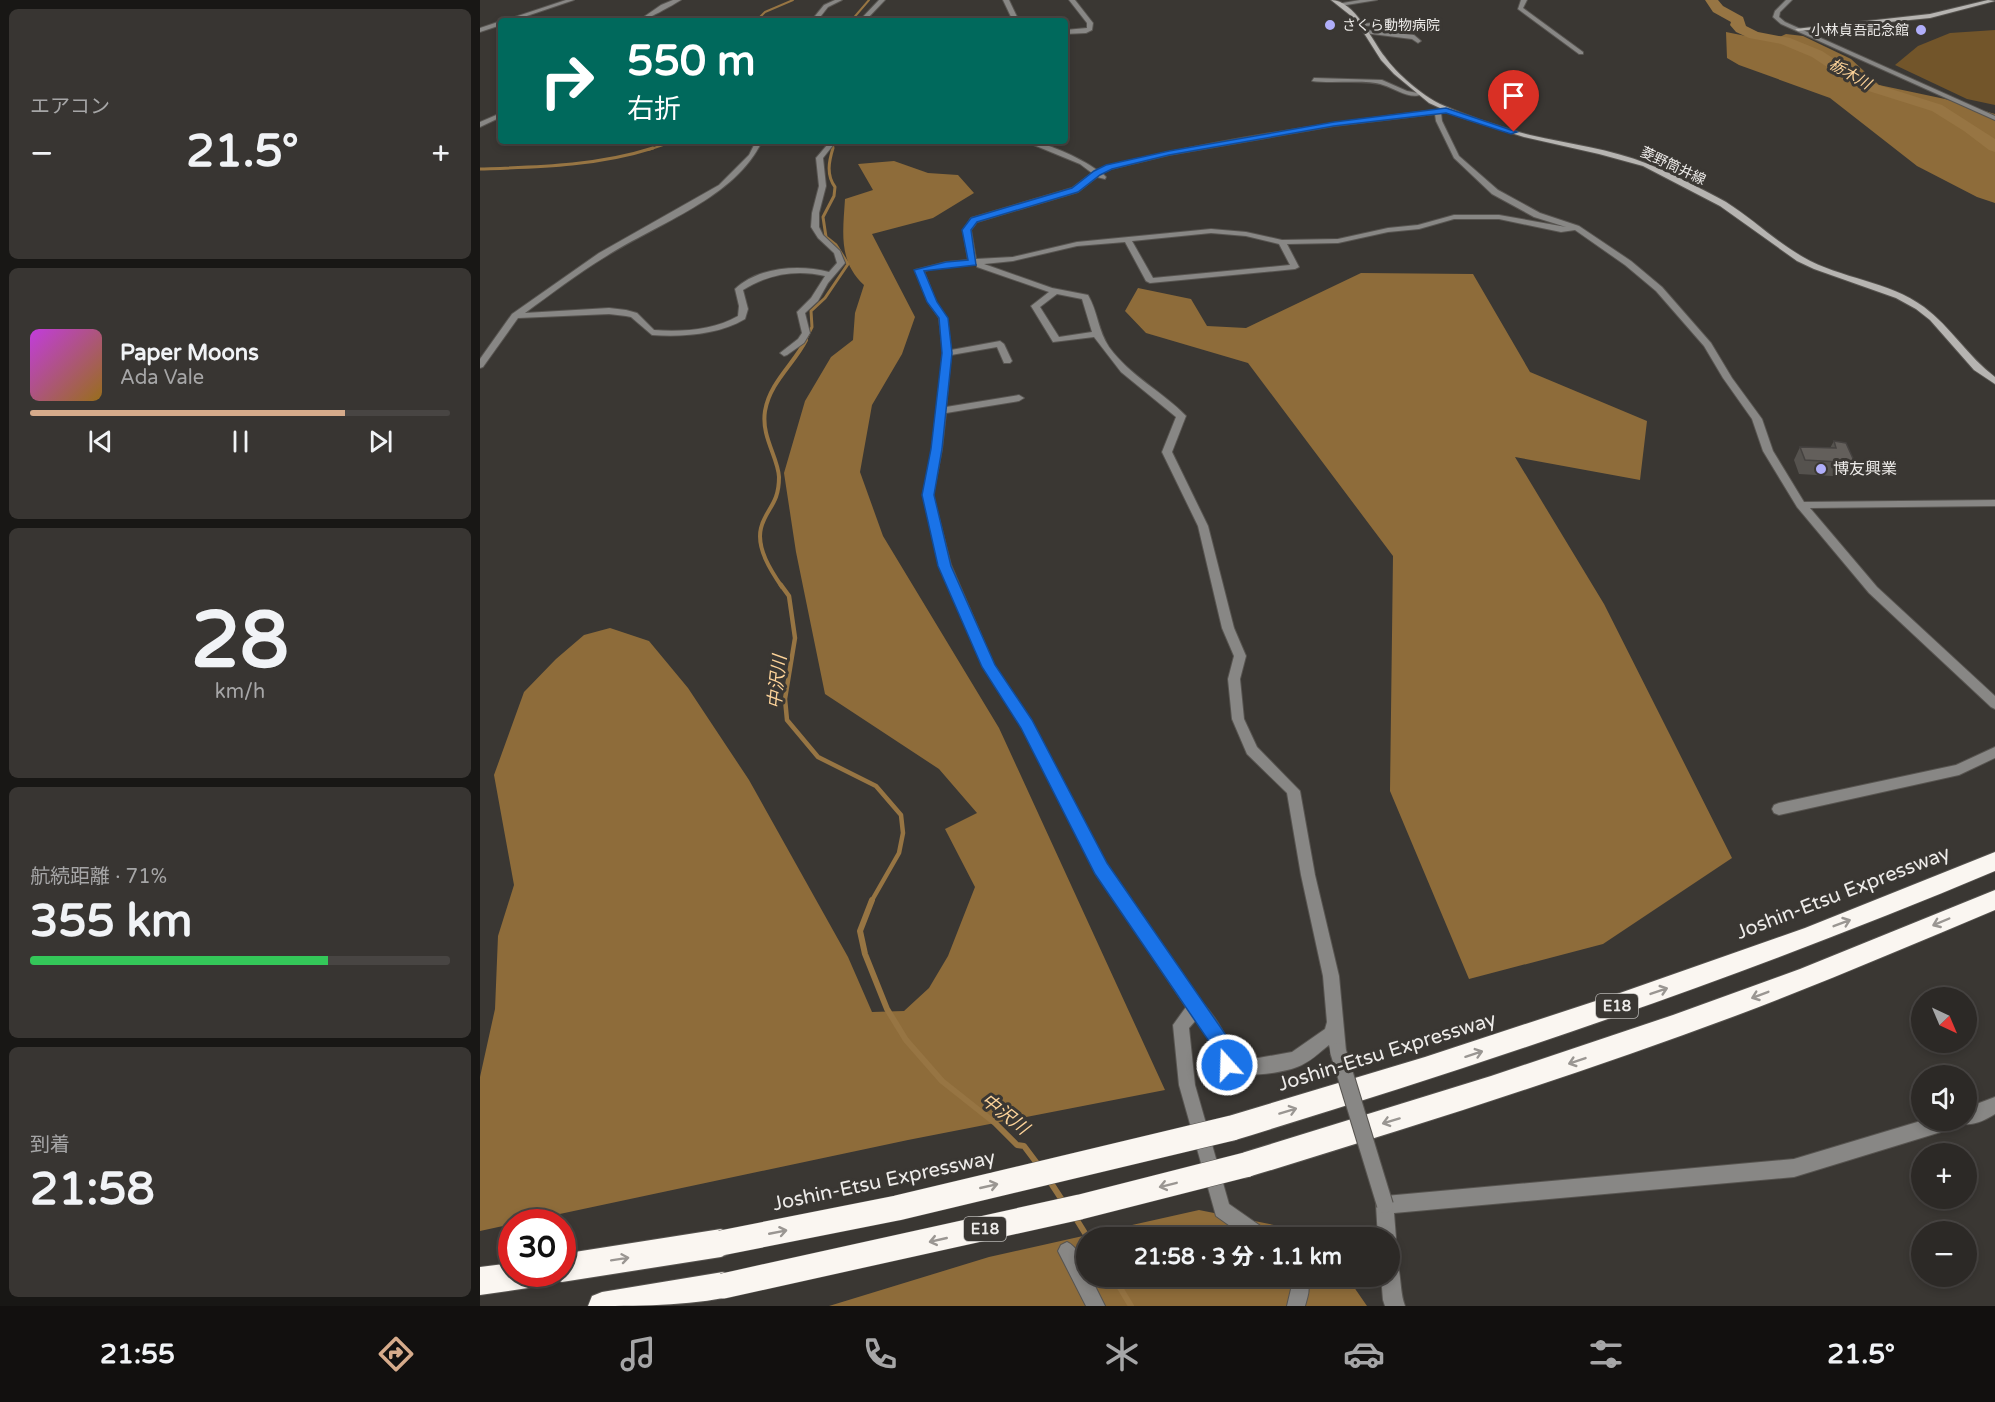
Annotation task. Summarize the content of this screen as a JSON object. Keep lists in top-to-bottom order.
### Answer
{
  "streets": {
    "highway": ["Joshin-Etsu Expressway", "E18"],
    "main road": ["菱野筒井線"]
  },
  "water": ["栃木川", "中沢川"],
  "places": ["さくら動物病院", "小林貞吾記念館", "博友興業"],
  "north": "bottom right",
  "page": {
    "tile": [
      "エアコン",
      ["28", "km/h"],
      ["航続距離 · 71%", "355 km"],
      ["到着", "21:58"]
    ],
    "turn": ["550 m", "右折"],
    "heat": ["−", "21.5°", "+"],
    "song": ["Paper Moons", "Ada Vale"],
    "map_buttons": ["+", "−"],
    "limit": "30",
    "trip": "21:58 · 3 分 · 1.1 km",
    "tabs": ["21:55", "21.5°"]
  }
}
